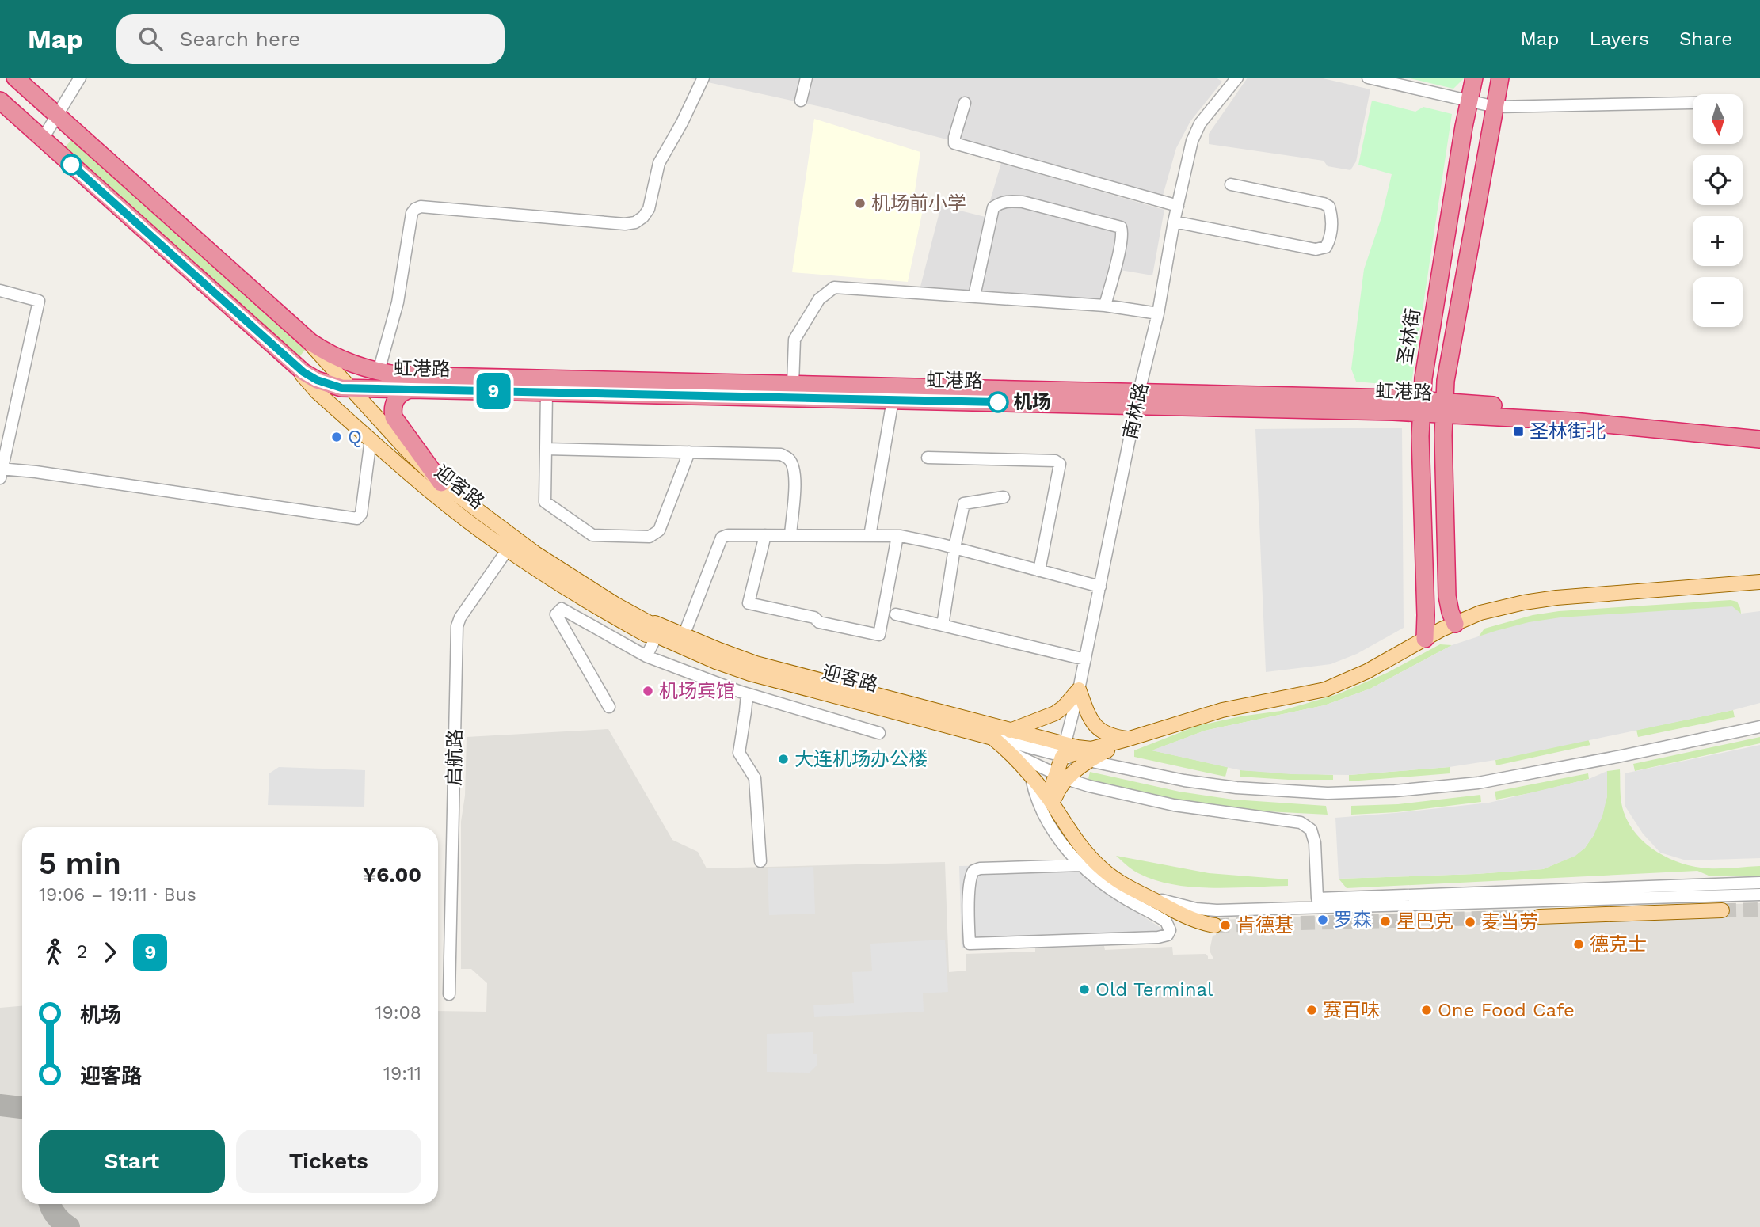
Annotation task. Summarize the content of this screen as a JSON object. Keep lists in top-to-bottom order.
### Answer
{
  "streets": {
    "highway": ["圣林街", "虹港路", "迎客路"],
    "street": ["南林路", "启航路"]
  },
  "crossings": [
    ["圣林街", "虹港路"],
    ["虹港路", "南林路"],
    ["虹港路", "迎客路"],
    ["南林路", "迎客路"],
    ["迎客路", "启航路"]
  ],
  "places": {
    "other": [
      "机场前小学",
      "机场",
      "Q",
      "机场宾馆",
      "大连机场办公楼",
      "罗森",
      "星巴克",
      "麦当劳",
      "肯德基",
      "德克士",
      "Old Terminal",
      "赛百味",
      "One Food Cafe"
    ],
    "transit": ["圣林街北"]
  },
  "lines": ["bus line 9"],
  "north": "bottom",
  "page": {
    "header": "Map",
    "search": "Search here",
    "nav": ["Map", "Layers", "Share"],
    "on_map": "9",
    "map_buttons": ["+", "−"],
    "heading": ["5 min", "19:06 – 19:11 · Bus", "¥6.00"],
    "legs": ["2", "9"],
    "list": [
      {
        "name": "机场",
        "value": "19:08"
      },
      {
        "name": "迎客路",
        "value": "19:11"
      }
    ],
    "buttons": ["Start", "Tickets"]
  }
}
